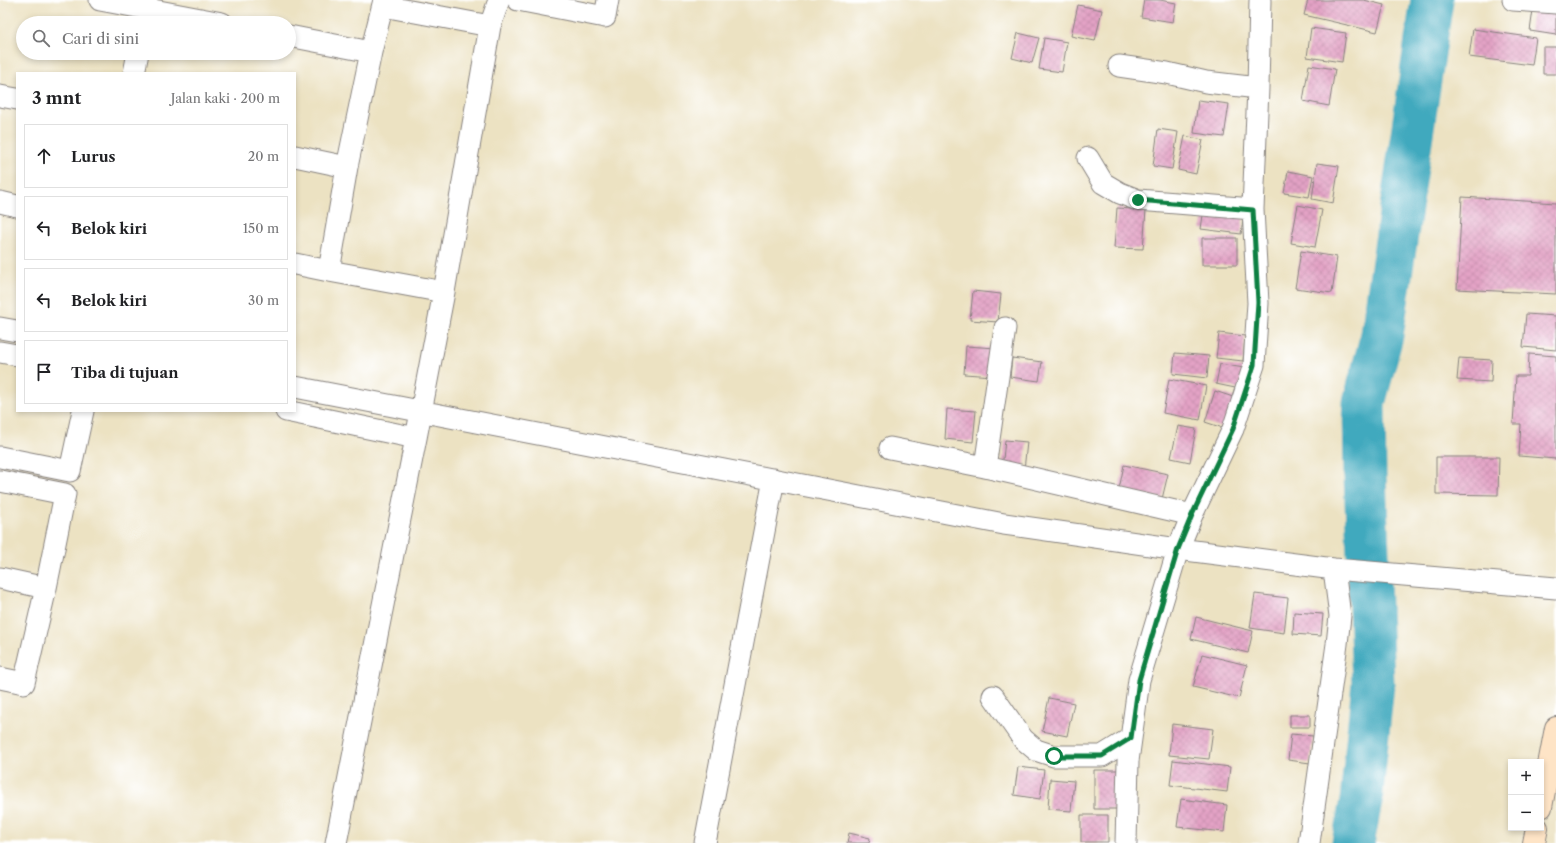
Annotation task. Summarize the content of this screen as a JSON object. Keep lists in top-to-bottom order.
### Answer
{
  "page": {
    "search": "Cari di sini",
    "heading": ["3 mnt", "Jalan kaki · 200 m"],
    "list": [
      ["Lurus", "20 m"],
      ["Belok kiri", "150 m"],
      ["Belok kiri", "30 m"],
      "Tiba di tujuan"
    ],
    "map_buttons": ["+", "−"]
  }
}
